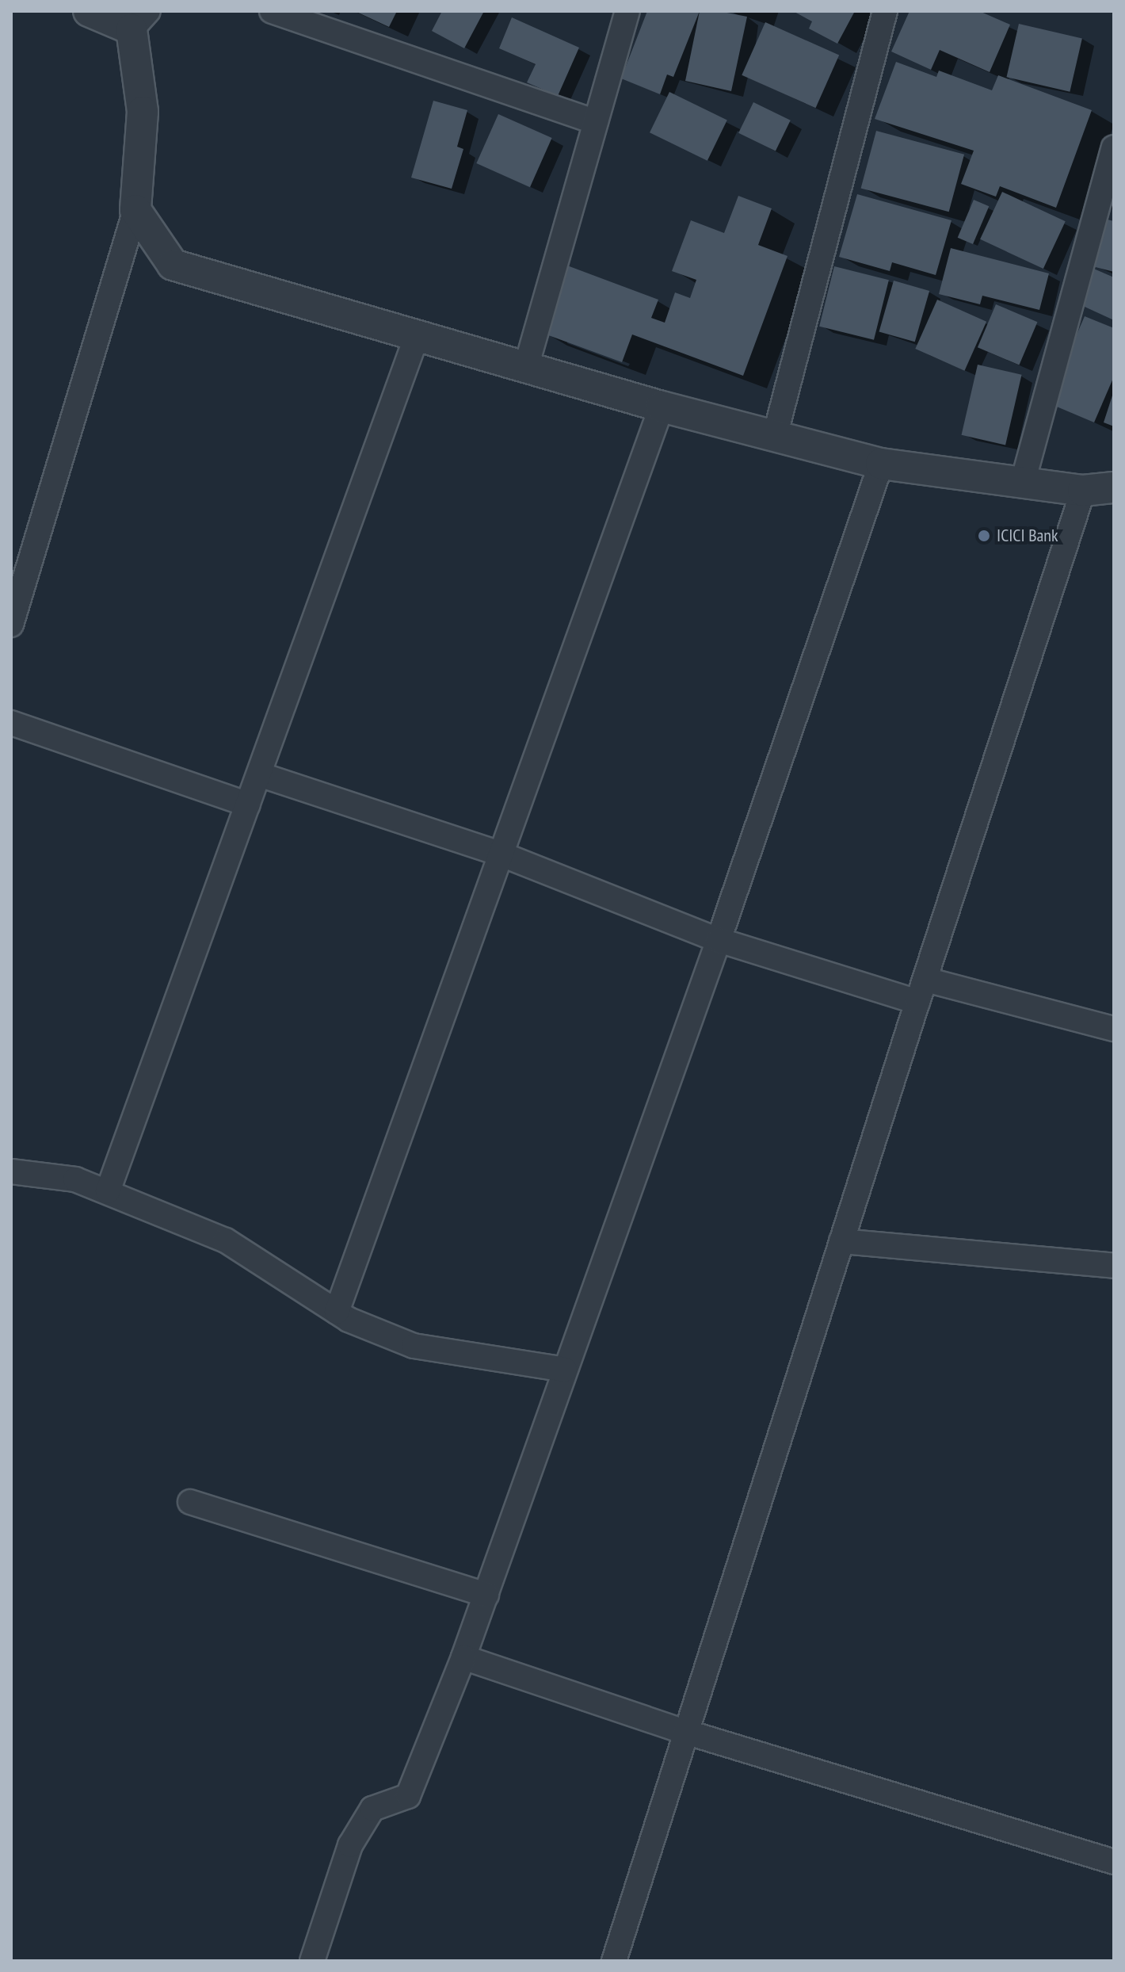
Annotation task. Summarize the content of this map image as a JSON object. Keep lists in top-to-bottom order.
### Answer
{
  "places": ["ICICI Bank"]
}
